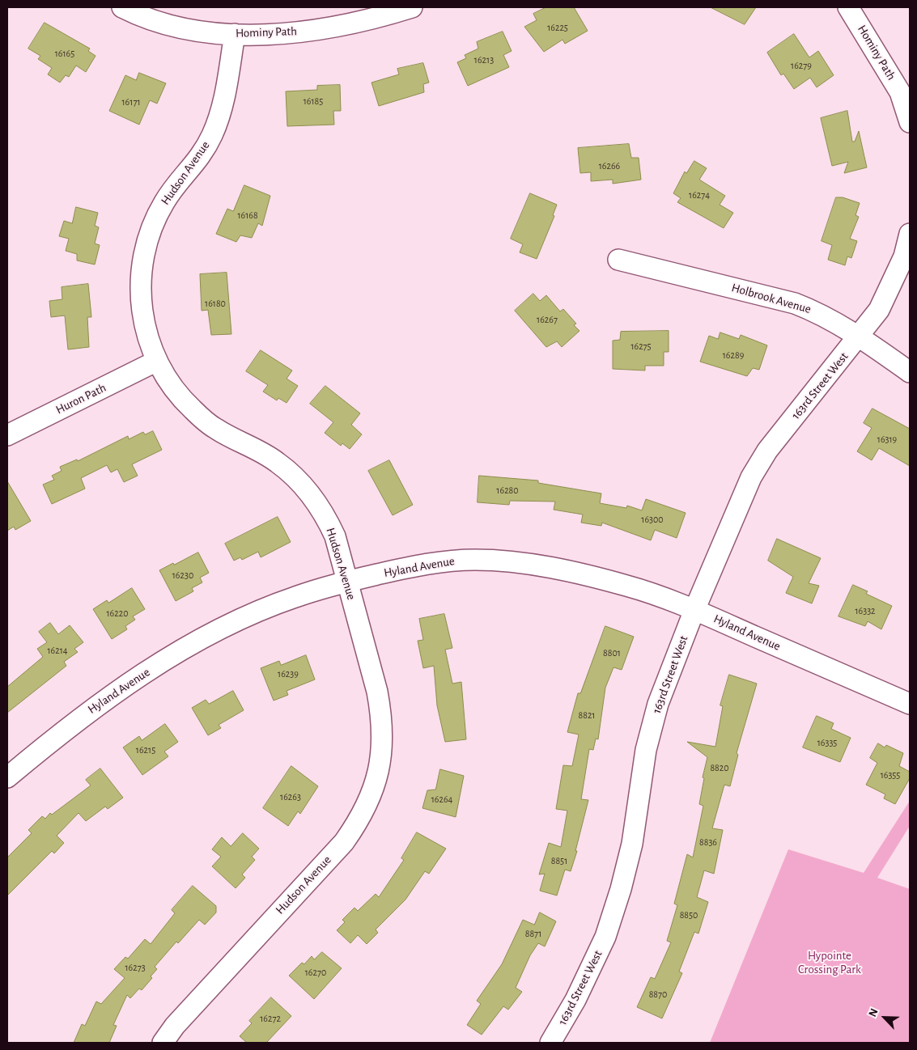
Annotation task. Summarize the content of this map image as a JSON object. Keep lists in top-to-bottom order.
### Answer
{
  "streets": {
    "street": [
      "Hominy Path",
      "Hudson Avenue",
      "Holbrook Avenue",
      "163rd Street West",
      "Huron Path",
      "Hyland Avenue"
    ]
  },
  "crossings": [
    ["Hominy Path", "Hudson Avenue"],
    ["Hudson Avenue", "Huron Path"],
    ["Hudson Avenue", "Hyland Avenue"],
    ["Holbrook Avenue", "163rd Street West"],
    ["163rd Street West", "Hyland Avenue"]
  ],
  "parks": ["Hypointe Crossing Park"],
  "house_numbers": [
    "16225",
    "16165",
    "16213",
    "16279",
    "16185",
    "16171",
    "16266",
    "16274",
    "16168",
    "16180",
    "16267",
    "16275",
    "16289",
    "16319",
    "16280",
    "16300",
    "16230",
    "16332",
    "16220",
    "16214",
    "8801",
    "16239",
    "8821",
    "16335",
    "16215",
    "8820",
    "16355",
    "16263",
    "16264",
    "8836",
    "8851",
    "8850",
    "8871",
    "16273",
    "16270",
    "8870",
    "16272"
  ],
  "north": "top left"
}
